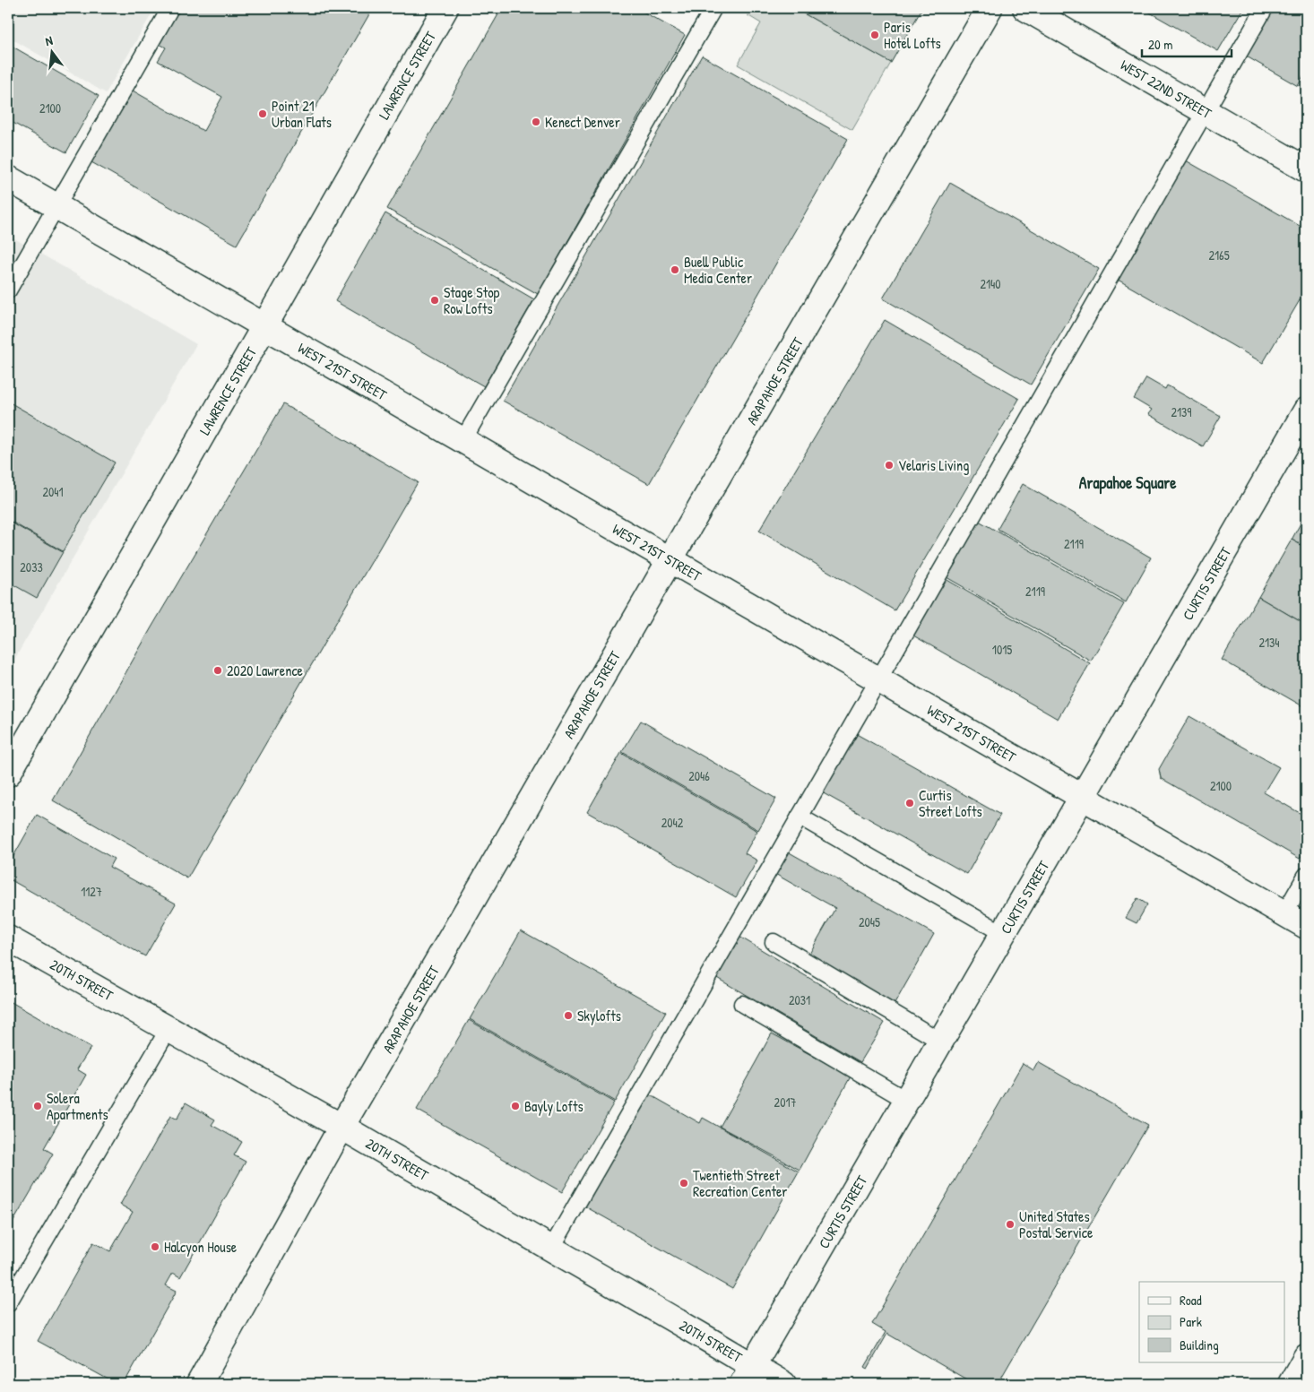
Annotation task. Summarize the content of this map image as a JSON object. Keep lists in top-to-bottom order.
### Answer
{
  "streets": {
    "street": [
      "LAWRENCE STREET",
      "WEST 22ND STREET",
      "WEST 21ST STREET",
      "ARAPAHOE STREET",
      "CURTIS STREET",
      "20TH STREET"
    ]
  },
  "crossings": [
    ["LAWRENCE STREET", "WEST 21ST STREET"],
    ["WEST 21ST STREET", "ARAPAHOE STREET"],
    ["WEST 21ST STREET", "CURTIS STREET"],
    ["ARAPAHOE STREET", "20TH STREET"],
    ["CURTIS STREET", "20TH STREET"]
  ],
  "districts": ["Arapahoe Square"],
  "places": [
    "Paris Hotel Lofts",
    "Point 21 Urban Flats",
    "Kenect Denver",
    "Buell Public Media Center",
    "Stage Stop Row Lofts",
    "Velaris Living",
    "2020 Lawrence",
    "Curtis Street Lofts",
    "Skylofts",
    "Solera Apartments",
    "Bayly Lofts",
    "Twentieth Street Recreation Center",
    "United States Postal Service",
    "Halcyon House"
  ],
  "house_numbers": [
    "2100",
    "2165",
    "2140",
    "2139",
    "2041",
    "2119",
    "2033",
    "2119",
    "2134",
    "1015",
    "2046",
    "2100",
    "2042",
    "1127",
    "2045",
    "2031",
    "2017"
  ],
  "legend": ["Road", "Park", "Building"],
  "scale_bar": "20 m",
  "north": "top"
}
